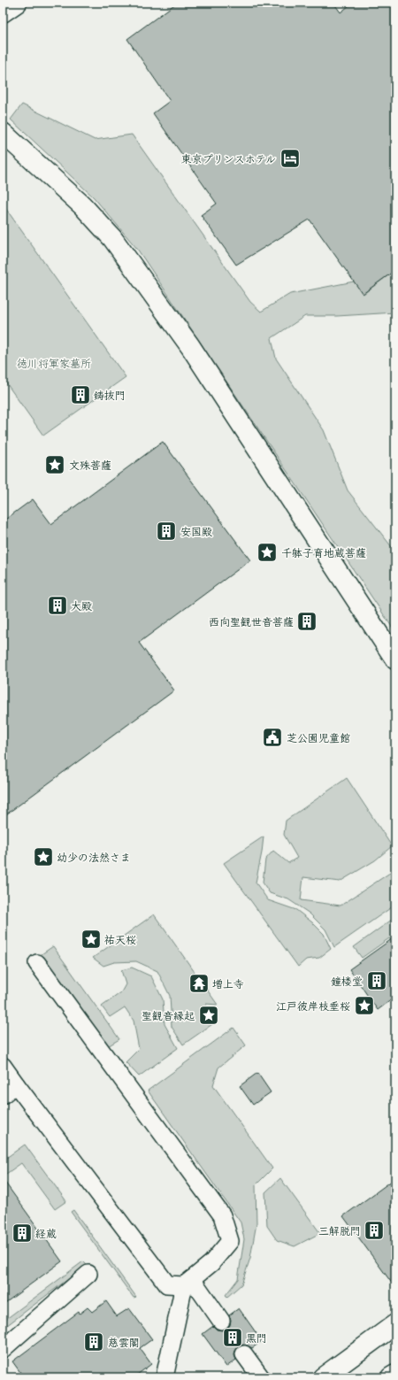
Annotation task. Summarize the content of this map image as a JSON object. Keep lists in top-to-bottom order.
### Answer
{
  "parks": ["徳川将軍家墓所"],
  "places": {
    "hotel": ["東京プリンスホテル"],
    "building": [
      "鋳抜門",
      "安国殿",
      "大殿",
      "西向聖観世音菩薩",
      "鐘楼堂",
      "三解脱門",
      "経蔵",
      "黒門",
      "慈雲閣"
    ],
    "place": [
      "文殊菩薩",
      "千躰子育地蔵菩薩",
      "幼少の法然さま",
      "祐天桜",
      "江戸彼岸枝垂桜",
      "聖観音縁起"
    ],
    "public building": ["芝公園児童館"],
    "temple": ["増上寺"]
  }
}
